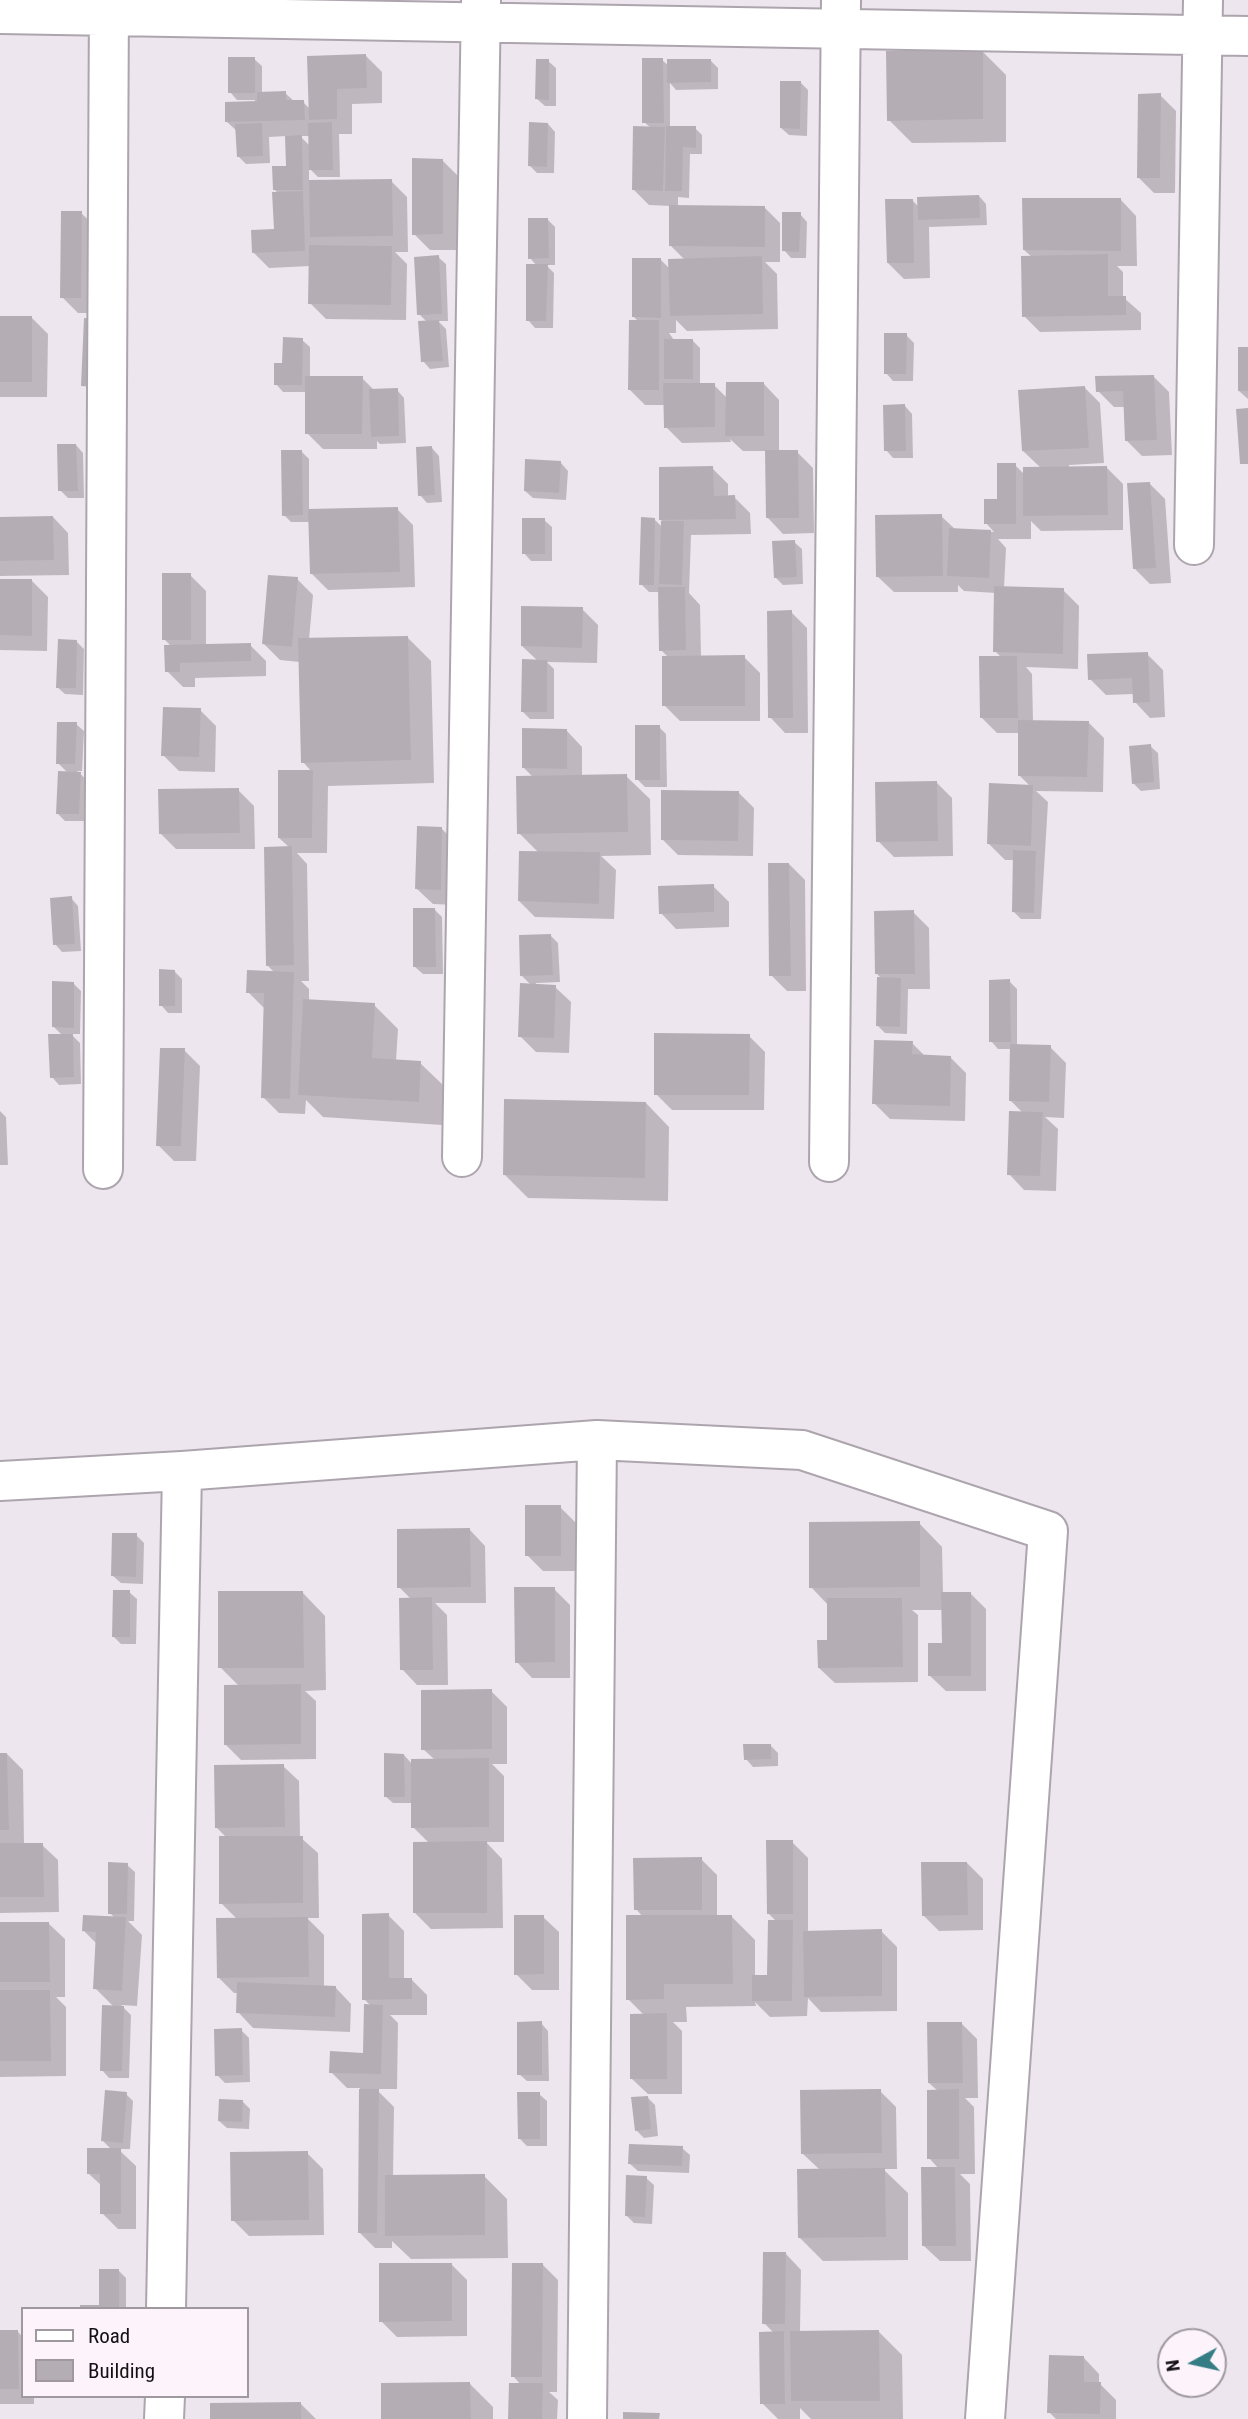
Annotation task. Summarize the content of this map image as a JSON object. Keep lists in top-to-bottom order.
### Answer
{
  "legend": ["Road", "Building"],
  "north": "left"
}
